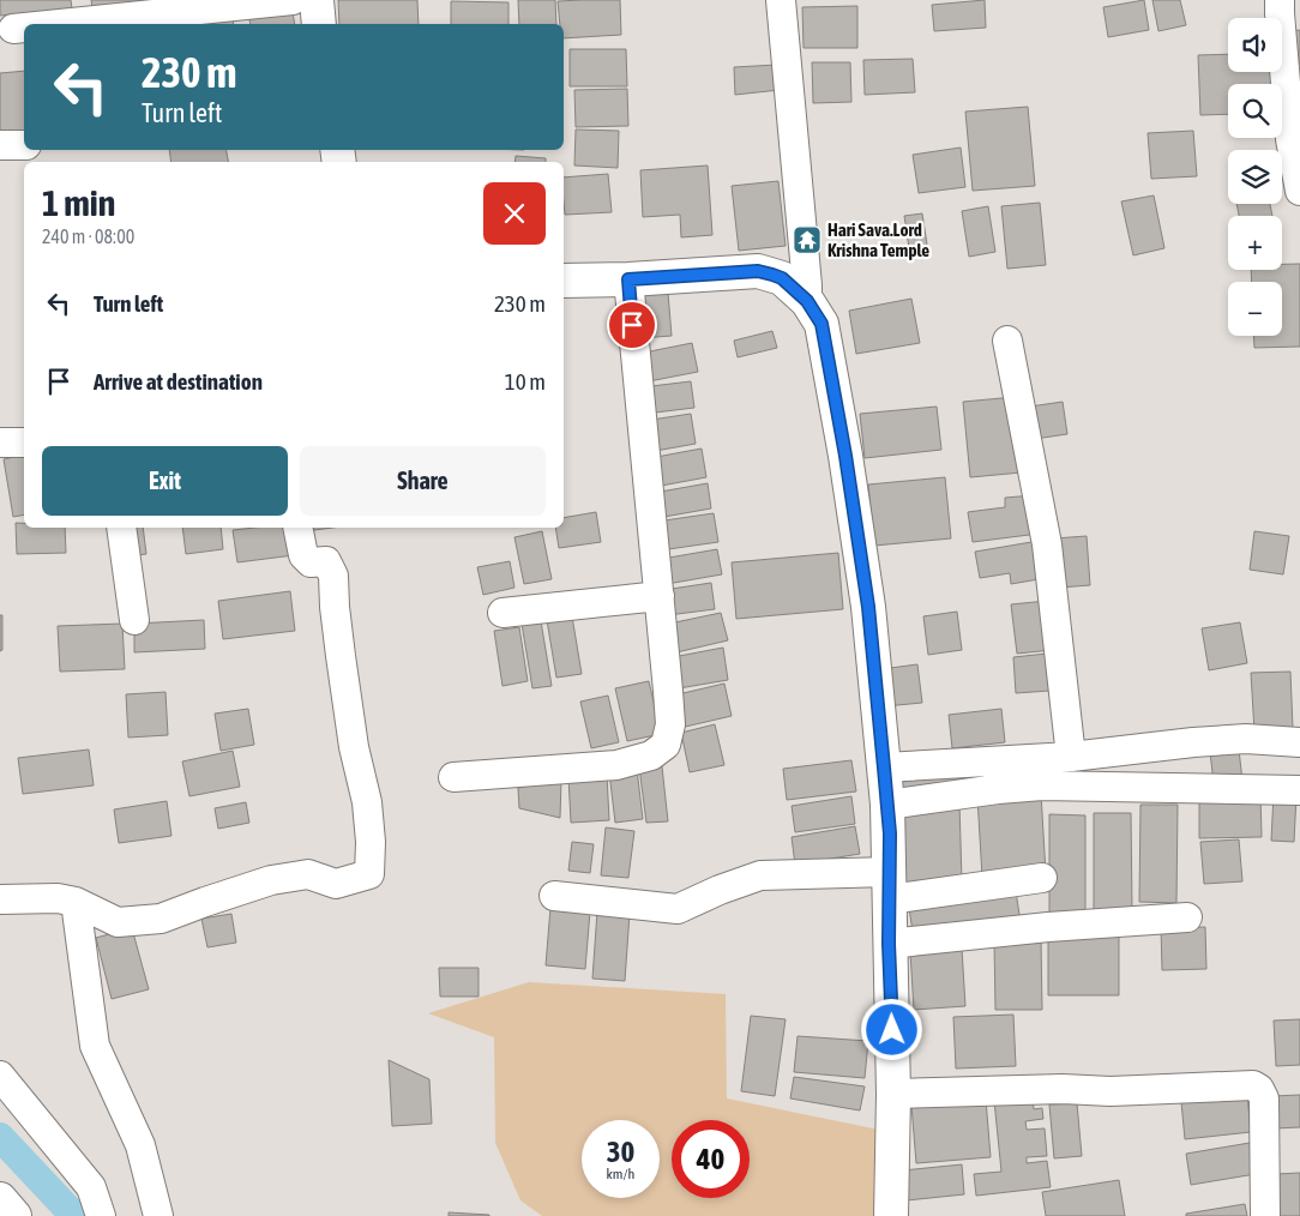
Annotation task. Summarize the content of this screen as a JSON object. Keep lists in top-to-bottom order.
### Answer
{
  "places": {
    "temple": ["Hari Sava.Lord Krishna Temple"]
  },
  "page": {
    "map_buttons": ["+", "−"],
    "turn": ["230 m", "Turn left"],
    "heading": ["1 min", "240 m · 08:00"],
    "list": [
      {
        "name": "Turn left",
        "value": "230 m"
      },
      {
        "name": "Arrive at destination",
        "value": "10 m"
      }
    ],
    "buttons": ["Exit", "Share"],
    "speed": "30 km/h",
    "limit": "40"
  }
}
